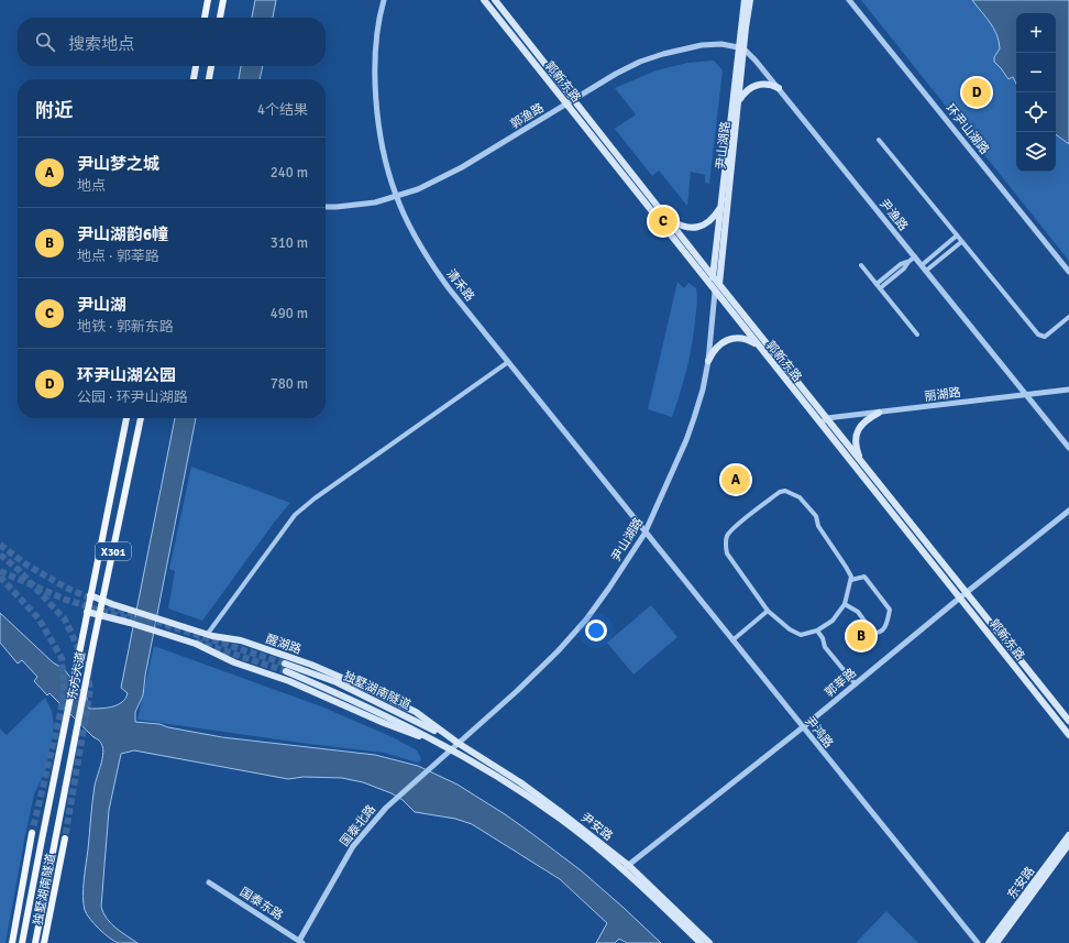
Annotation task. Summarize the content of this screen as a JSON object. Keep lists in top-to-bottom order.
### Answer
{
  "streets": {
    "main road": [
      "郭新东路",
      "尹山湖路",
      "X301",
      "醒湖路",
      "东方大道",
      "独墅湖南隧道",
      "尹安路",
      "东安路"
    ],
    "street": [
      "郭渔路",
      "环尹山湖路",
      "尹渔路",
      "清禾路",
      "丽湖路",
      "郭莘路",
      "尹鸿路",
      "国泰北路",
      "国泰东路"
    ]
  },
  "crossings": [
    ["郭新东路", "郭渔路"],
    ["郭新东路", "尹山湖路"],
    ["郭新东路", "丽湖路"],
    ["郭新东路", "郭莘路"],
    ["郭渔路", "尹山湖路"],
    ["郭渔路", "尹渔路"],
    ["郭渔路", "清禾路"],
    ["尹山湖路", "尹渔路"],
    ["尹山湖路", "清禾路"],
    ["尹山湖路", "醒湖路"],
    ["尹山湖路", "独墅湖南隧道"],
    ["尹山湖路", "尹鸿路"],
    ["尹山湖路", "国泰北路"],
    ["尹山湖路", "尹安路"],
    ["尹渔路", "丽湖路"],
    ["清禾路", "尹鸿路"],
    ["醒湖路", "东方大道"],
    ["醒湖路", "独墅湖南隧道"],
    ["醒湖路", "国泰北路"],
    ["醒湖路", "尹安路"],
    ["郭莘路", "尹鸿路"],
    ["郭莘路", "尹安路"],
    ["独墅湖南隧道", "国泰北路"],
    ["独墅湖南隧道", "尹安路"],
    ["国泰北路", "尹安路"],
    ["国泰北路", "国泰东路"]
  ],
  "page": {
    "map_buttons": ["+", "−"],
    "search": "搜索地点",
    "pins": [
      "D",
      "C",
      "A",
      "B"
    ],
    "heading": ["附近", "4个结果"],
    "list": [
      {
        "mark": "A",
        "name": "尹山梦之城",
        "note": "地点",
        "value": "240 m"
      },
      {
        "mark": "B",
        "name": "尹山湖韵6幢",
        "note": "地点 · 郭莘路",
        "value": "310 m"
      },
      {
        "mark": "C",
        "name": "尹山湖",
        "note": "地铁 · 郭新东路",
        "value": "490 m"
      },
      {
        "mark": "D",
        "name": "环尹山湖公园",
        "note": "公园 · 环尹山湖路",
        "value": "780 m"
      }
    ]
  }
}
